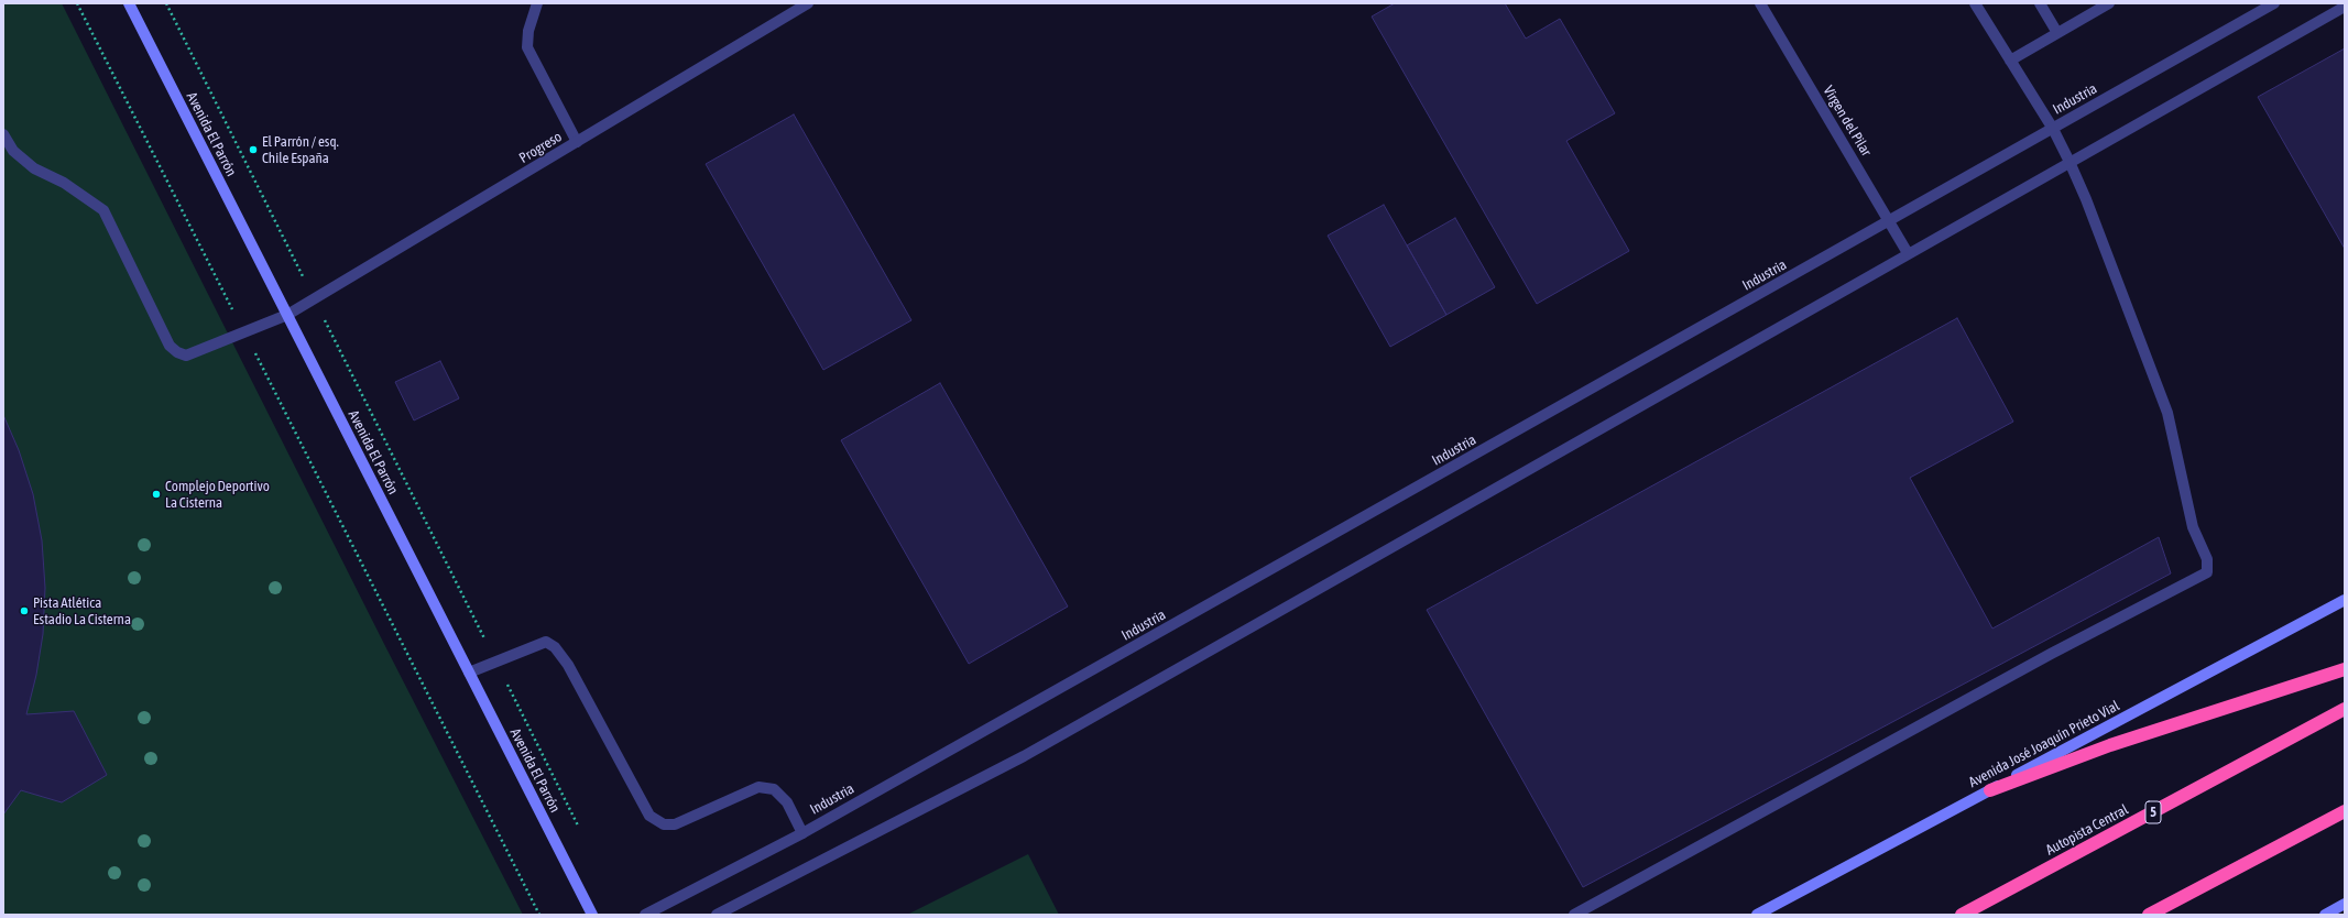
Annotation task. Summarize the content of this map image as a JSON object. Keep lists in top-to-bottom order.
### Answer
{
  "streets": {
    "highway": ["5", "Autopista Central"],
    "main road": ["Avenida El Parrón", "Avenida José Joaquín Prieto Vial"],
    "street": ["Industria", "Virgen del Pilar", "Progreso"]
  },
  "crossings": [
    ["Industria", "Virgen del Pilar"],
    ["Avenida El Parrón", "Progreso"]
  ],
  "places": ["El Parrón / esq. Chile España", "Complejo Deportivo La Cisterna", "Pista Atlética Estadio La Cisterna"]
}
